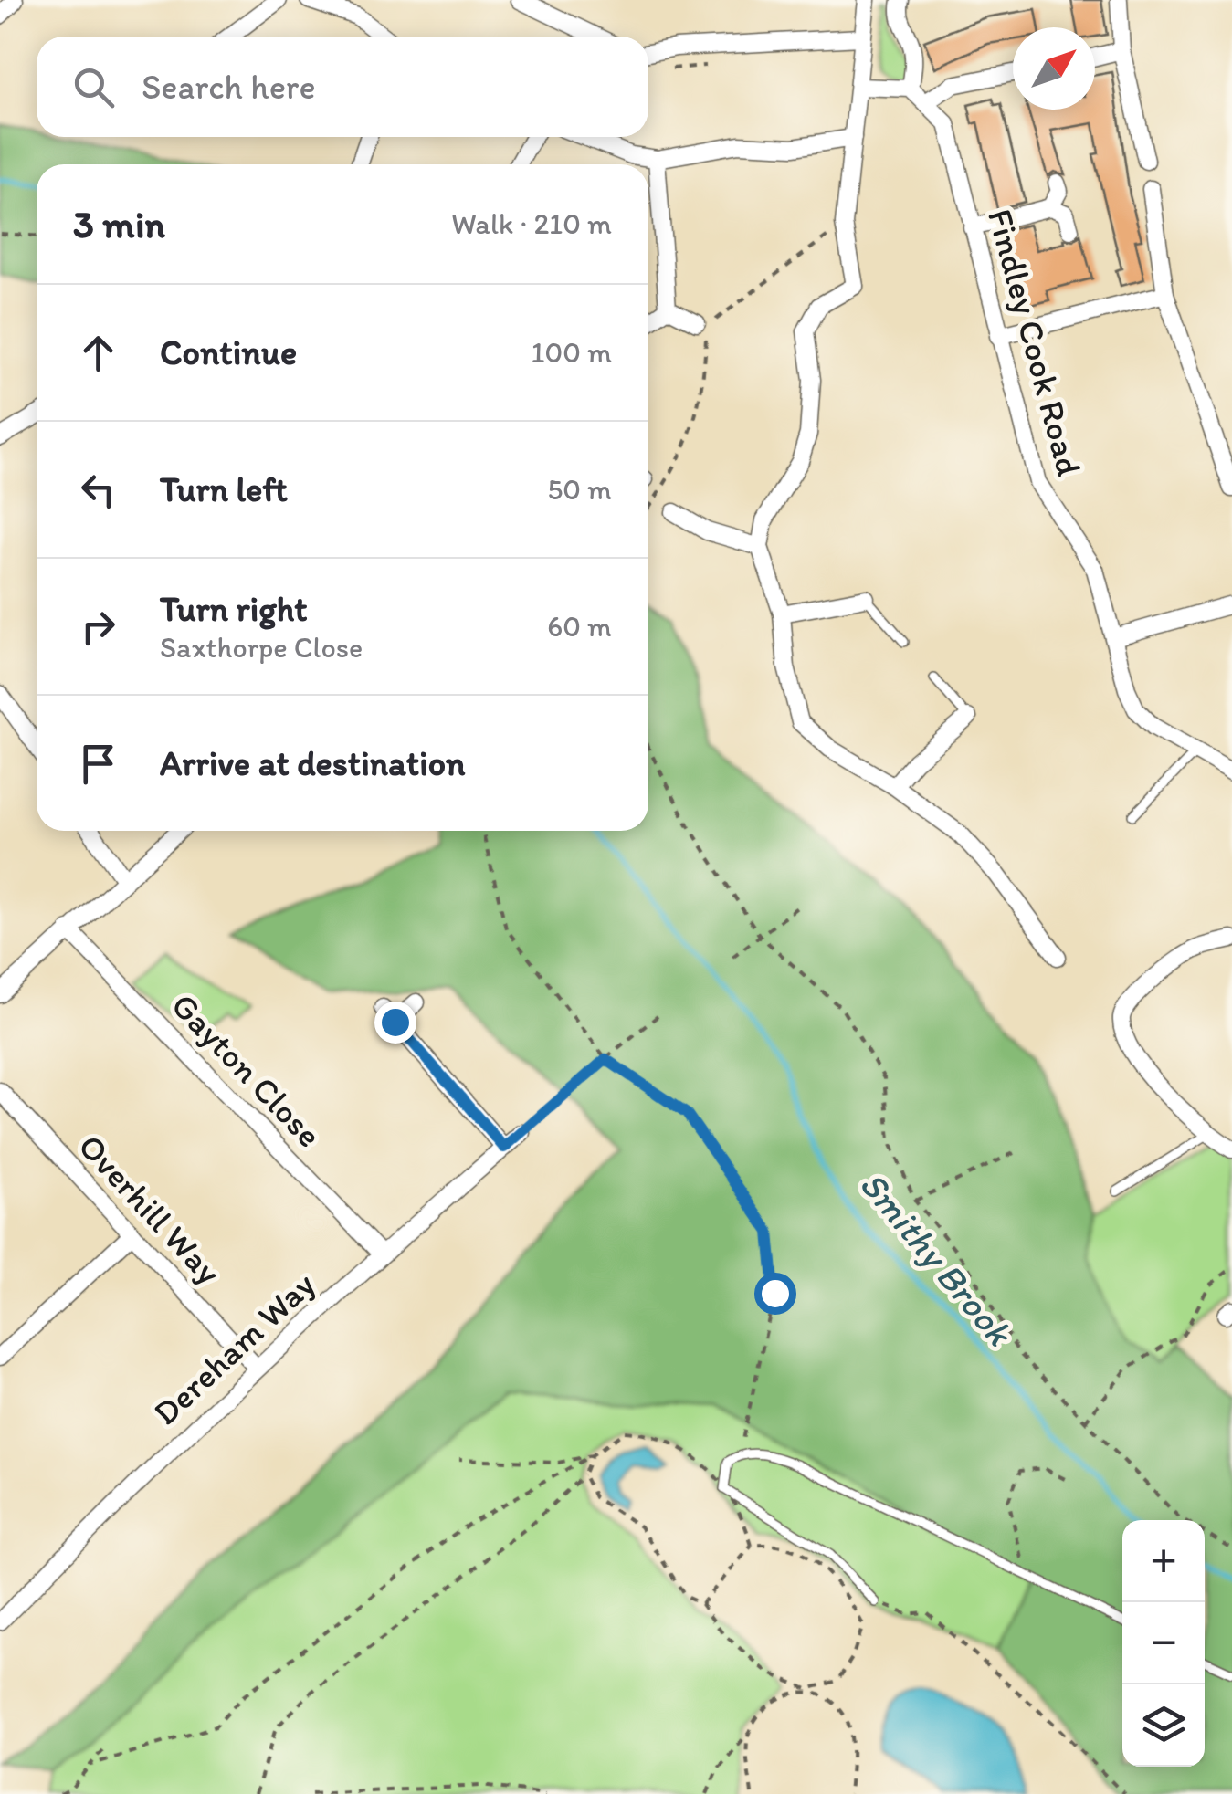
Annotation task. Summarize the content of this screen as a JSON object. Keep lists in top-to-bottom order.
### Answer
{
  "streets": {
    "street": [
      "Findley Cook Road",
      "Gayton Close",
      "Overhill Way",
      "Dereham Way"
    ]
  },
  "crossings": [
    ["Gayton Close", "Dereham Way"],
    ["Overhill Way", "Dereham Way"]
  ],
  "water": ["Smithy Brook"],
  "north": "top right",
  "page": {
    "search": "Search here",
    "heading": ["3 min", "Walk · 210 m"],
    "list": [
      ["Continue", "100 m"],
      ["Turn left", "50 m"],
      ["Turn right", "Saxthorpe Close", "60 m"],
      "Arrive at destination"
    ],
    "map_buttons": ["+", "−"]
  }
}
